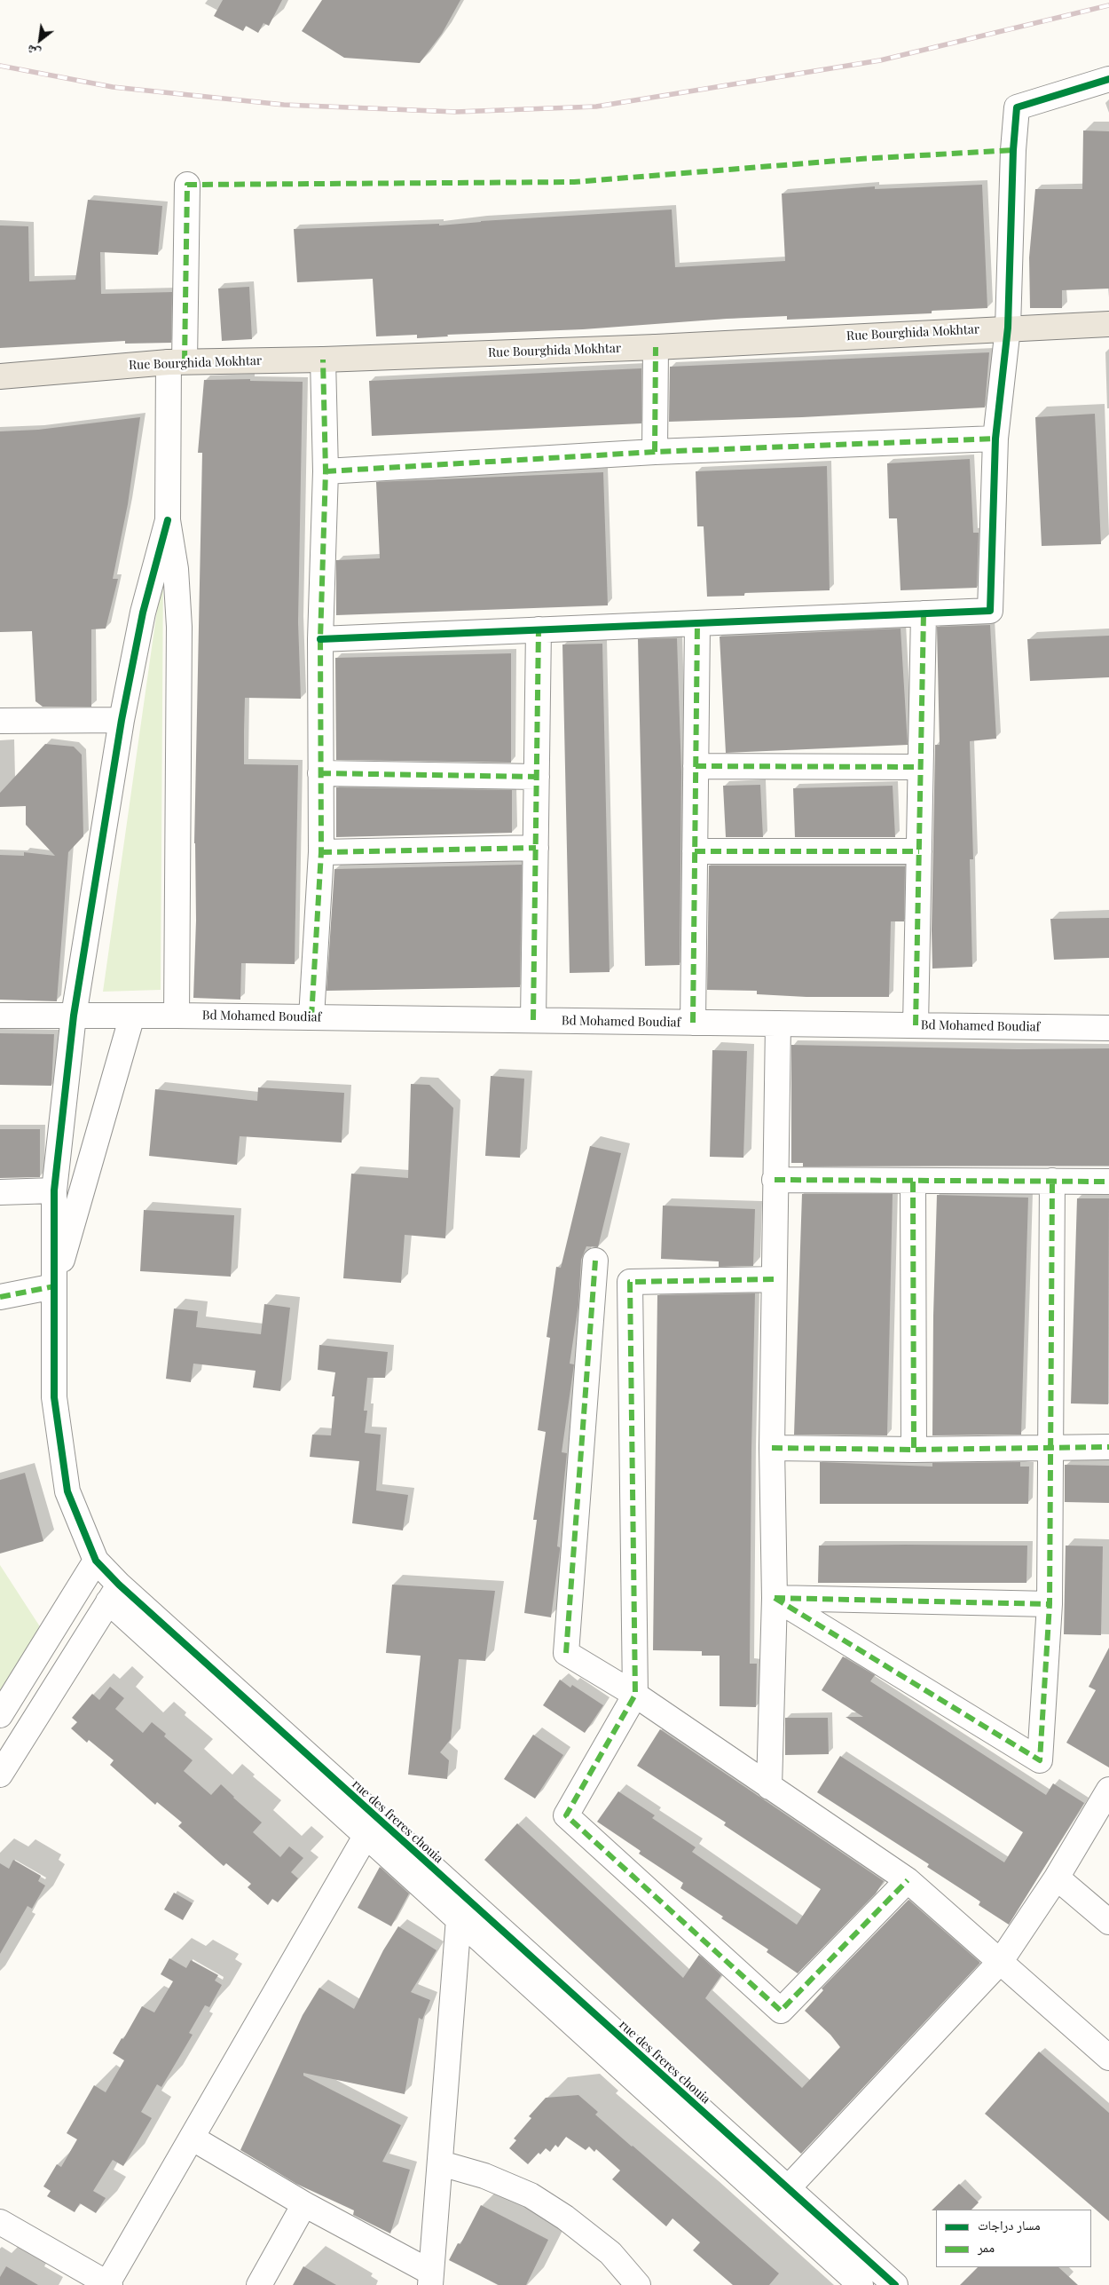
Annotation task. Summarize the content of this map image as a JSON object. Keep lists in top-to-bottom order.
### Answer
{
  "streets": {
    "main road": ["Rue Bourghida Mokhtar"],
    "street": ["Bd Mohamed Boudiaf", "rue des freres chouia"]
  },
  "crossings": [
    ["Bd Mohamed Boudiaf", "rue des freres chouia"]
  ],
  "legend": ["مسار دراجات", "ممر"],
  "north": "bottom left"
}
